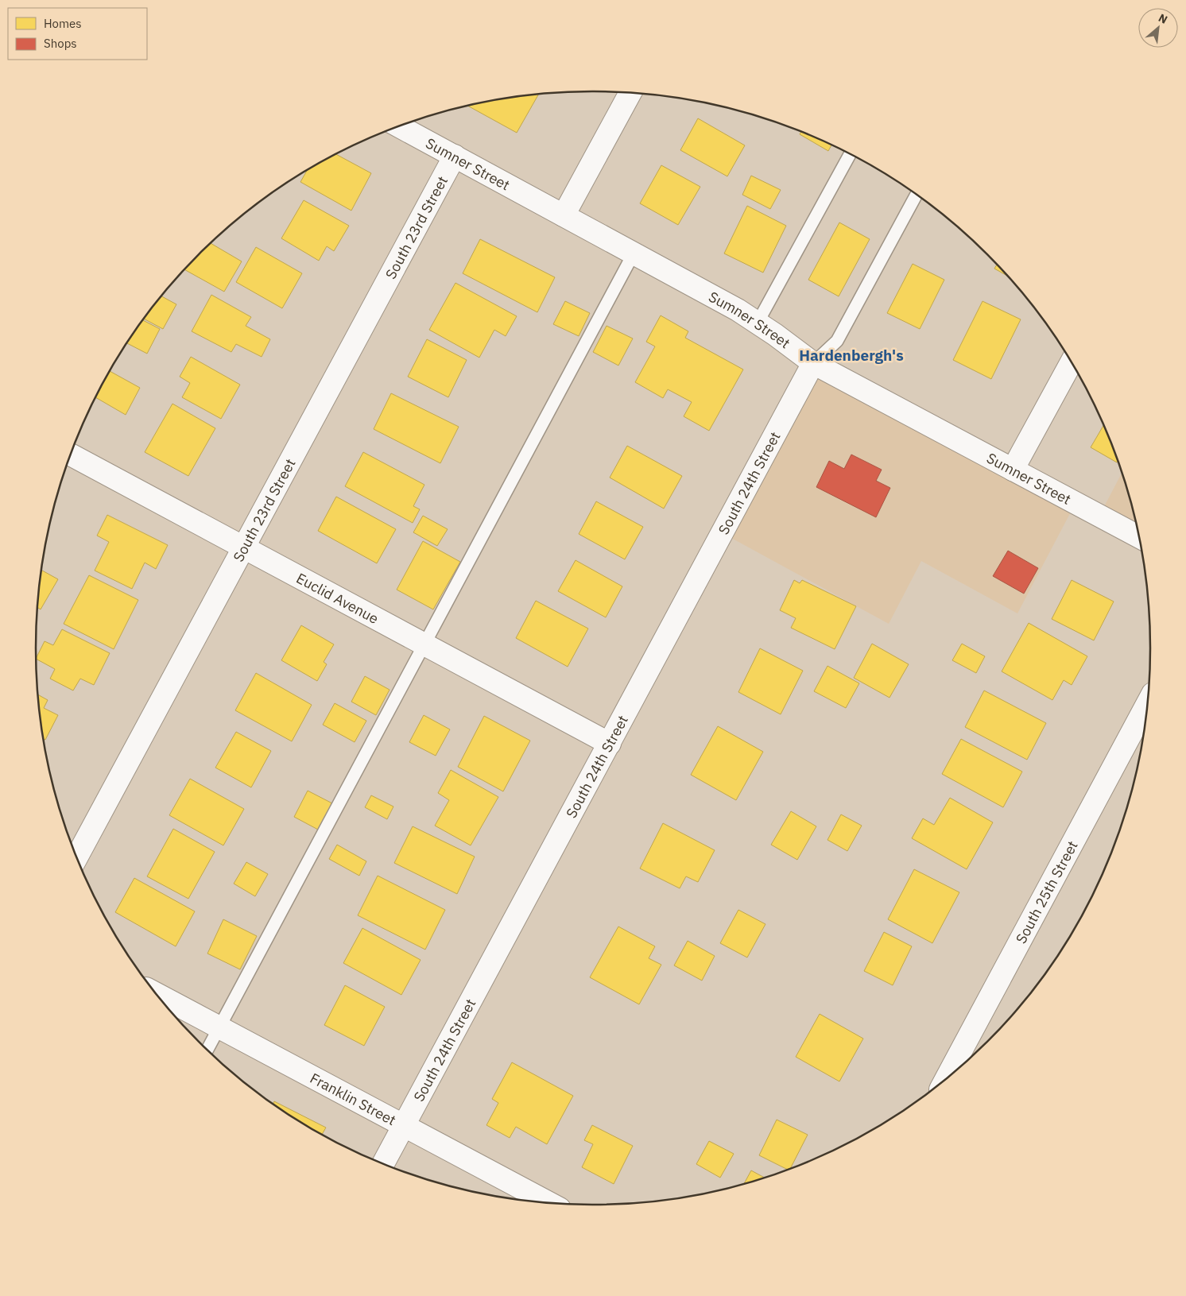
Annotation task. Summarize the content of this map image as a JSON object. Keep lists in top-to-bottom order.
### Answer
{
  "streets": {
    "street": [
      "Sumner Street",
      "South 23rd Street",
      "South 24th Street",
      "Euclid Avenue",
      "South 25th Street",
      "Franklin Street"
    ]
  },
  "crossings": [
    ["Sumner Street", "South 23rd Street"],
    ["Sumner Street", "South 24th Street"],
    ["South 23rd Street", "Euclid Avenue"],
    ["South 24th Street", "Euclid Avenue"],
    ["South 24th Street", "Franklin Street"]
  ],
  "districts": ["Hardenbergh's"],
  "legend": ["Homes", "Shops"],
  "north": "top right"
}
